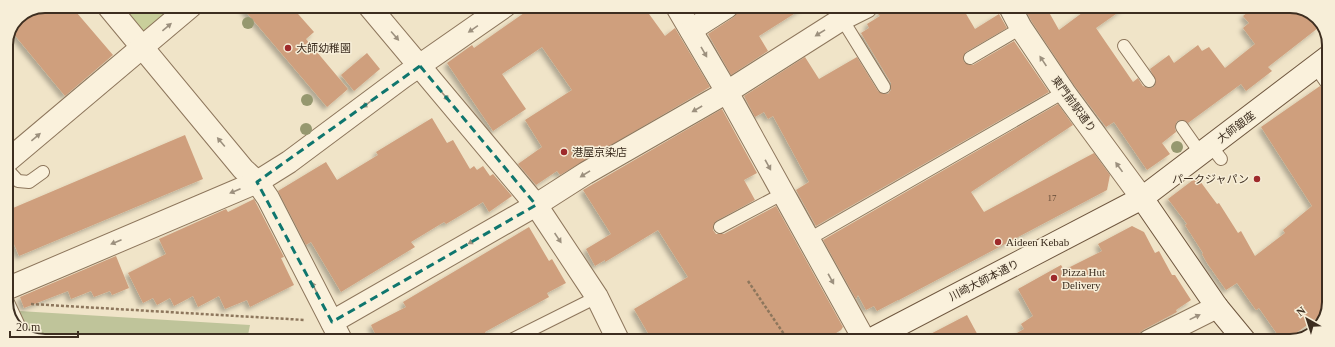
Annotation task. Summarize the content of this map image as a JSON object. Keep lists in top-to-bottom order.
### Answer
{
  "streets": {
    "street": ["東門前駅通り", "大師銀座", "川崎大師本通り"]
  },
  "crossings": [
    ["東門前駅通り", "大師銀座"],
    ["東門前駅通り", "川崎大師本通り"],
    ["大師銀座", "川崎大師本通り"]
  ],
  "one_way": ["東門前駅通り"],
  "places": [
    "大師幼稚園",
    "港屋京染店",
    "パークジャパン",
    "Aideen Kebab",
    "Pizza Hut Delivery"
  ],
  "house_numbers": ["17"],
  "scale_bar": "20 m",
  "north": "top left"
}
